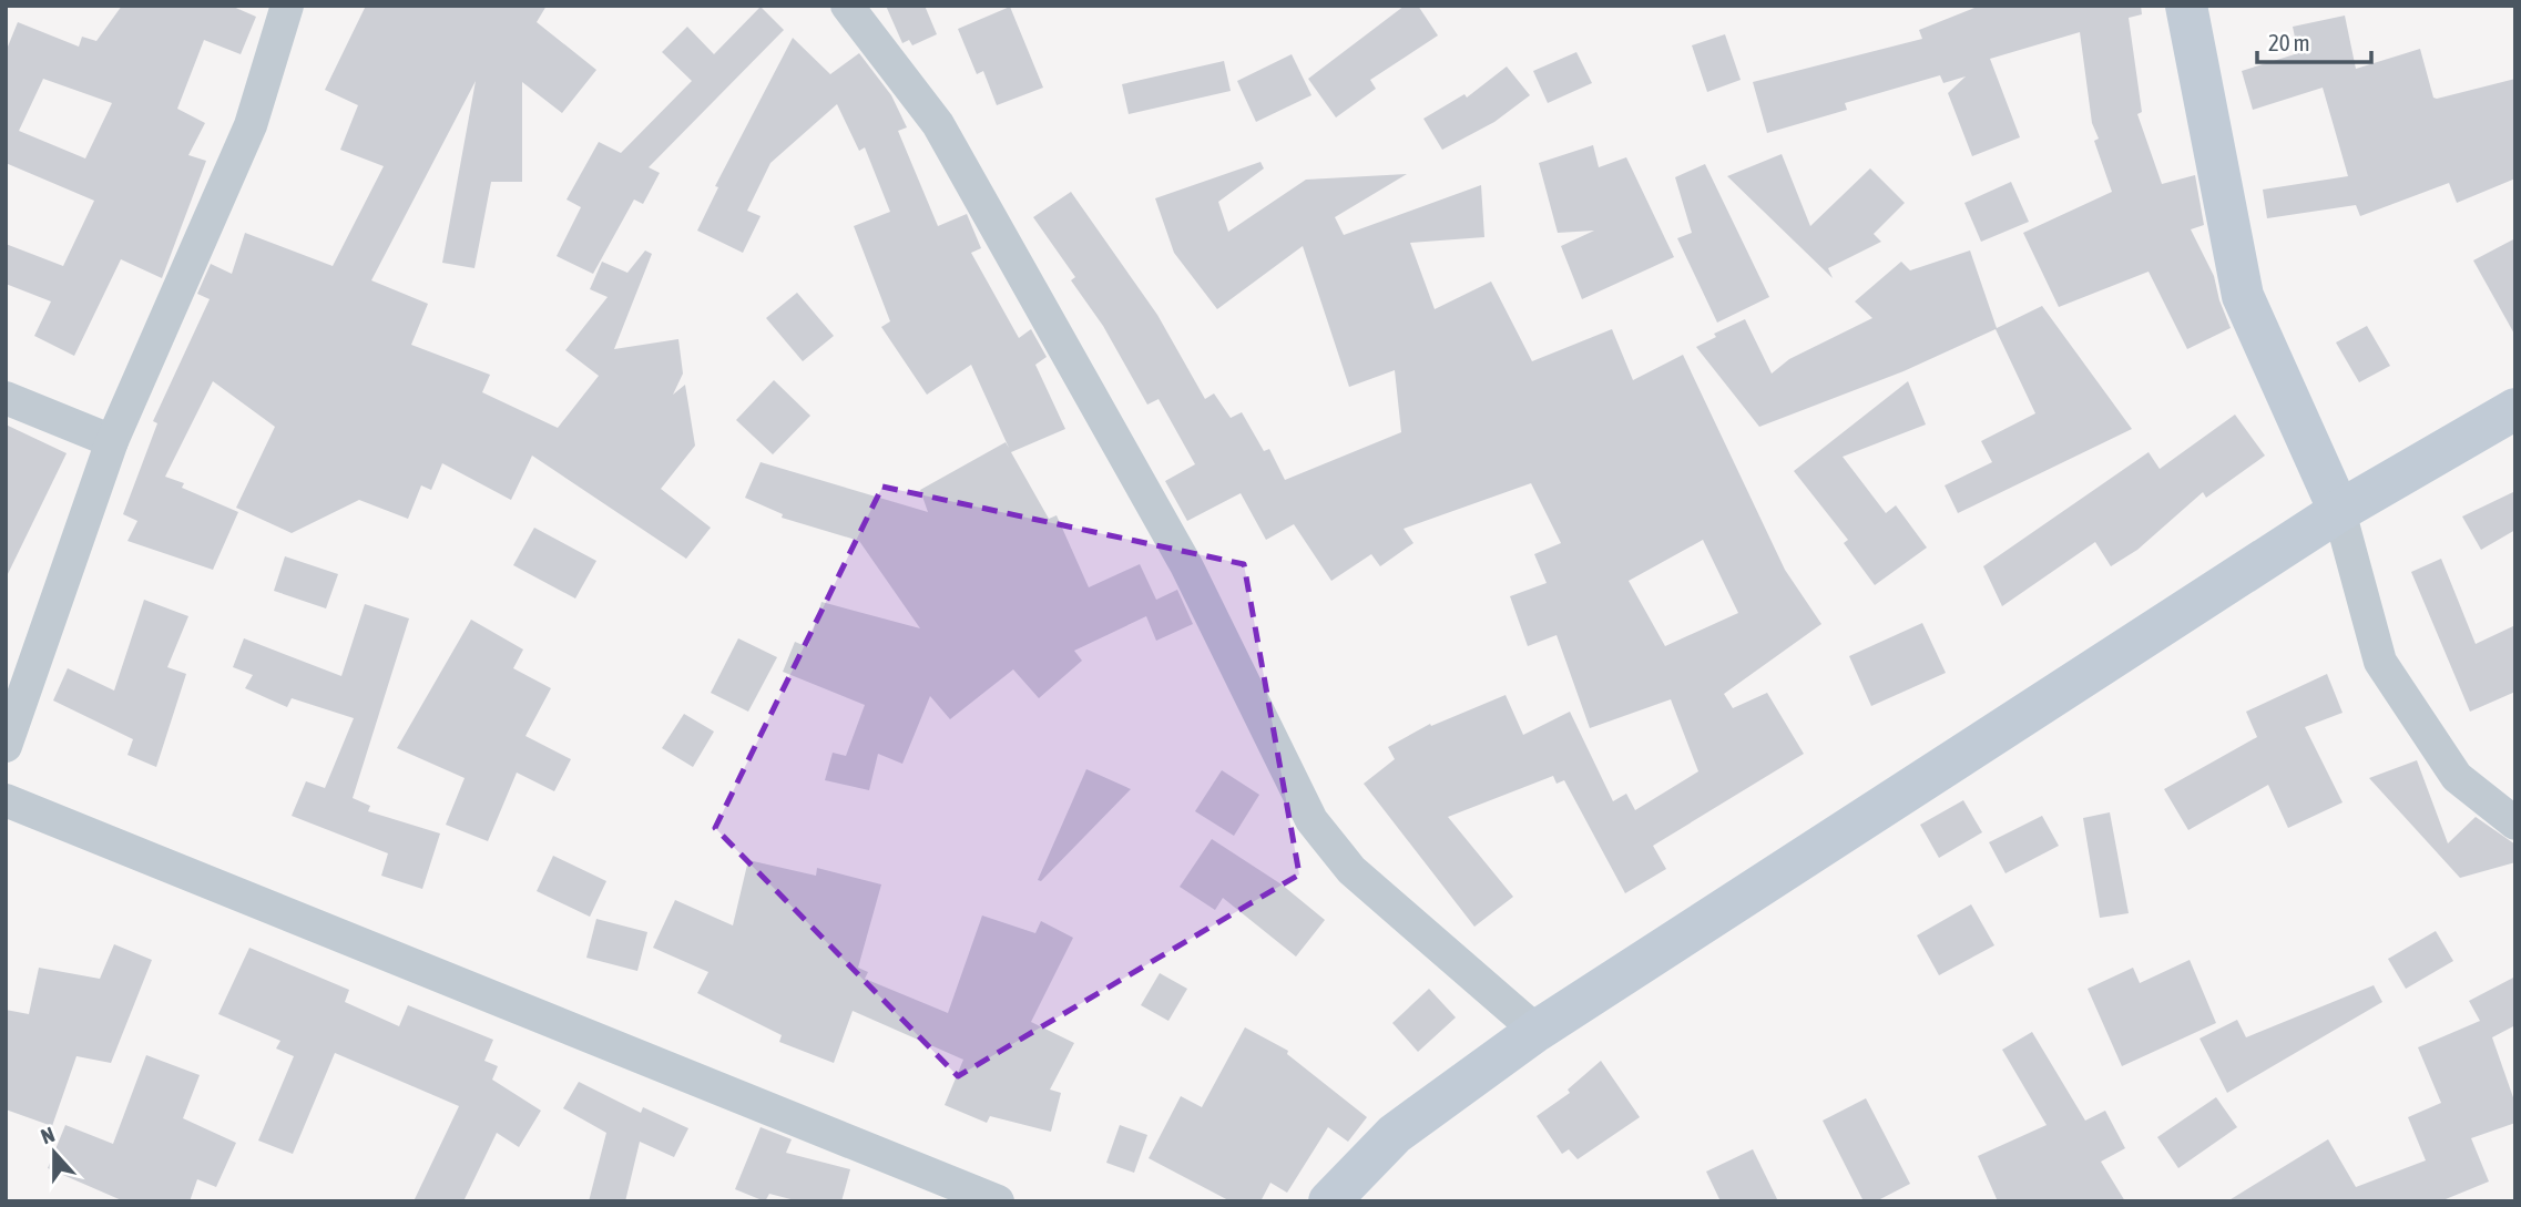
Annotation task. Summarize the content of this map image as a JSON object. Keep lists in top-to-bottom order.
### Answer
{
  "scale_bar": "20 m",
  "north": "top"
}
